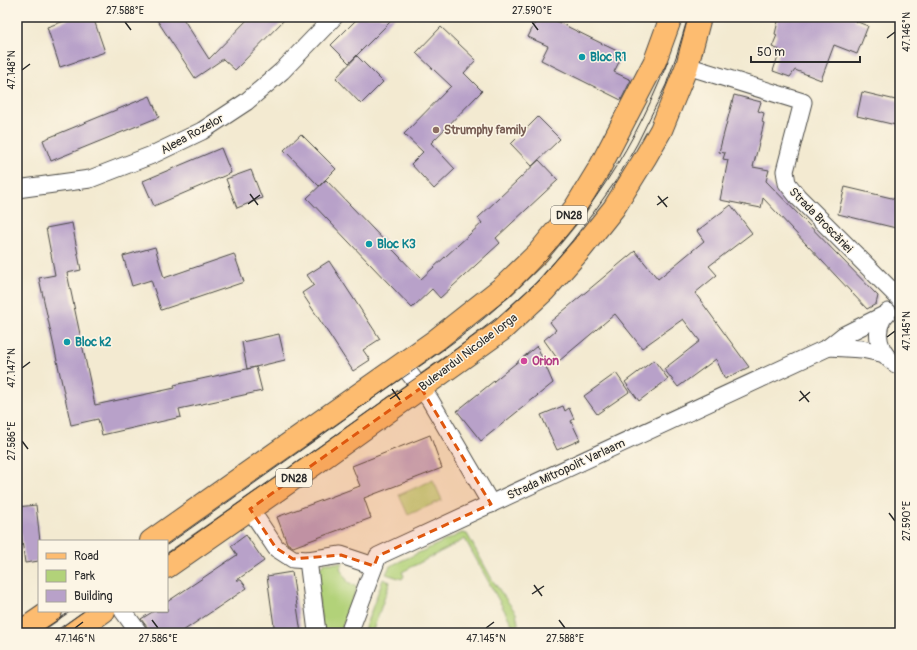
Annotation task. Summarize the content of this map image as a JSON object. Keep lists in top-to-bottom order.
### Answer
{
  "streets": {
    "main road": ["DN28", "Bulevardul Nicolae Iorga"],
    "street": ["Aleea Rozelor", "Strada Broscăriei", "Strada Mitropolit Varlaam"]
  },
  "crossings": [
    ["Strada Broscăriei", "Bulevardul Nicolae Iorga"]
  ],
  "places": [
    "Bloc R1",
    "Strumphy family",
    "Bloc K3",
    "Bloc k2",
    "Orion"
  ],
  "legend": ["Road", "Park", "Building"],
  "scale_bar": "50 m",
  "coordinates": [
    "27.588°E",
    "27.590°E",
    "47.146°N",
    "47.148°N",
    "47.145°N",
    "47.147°N",
    "27.586°E"
  ]
}
